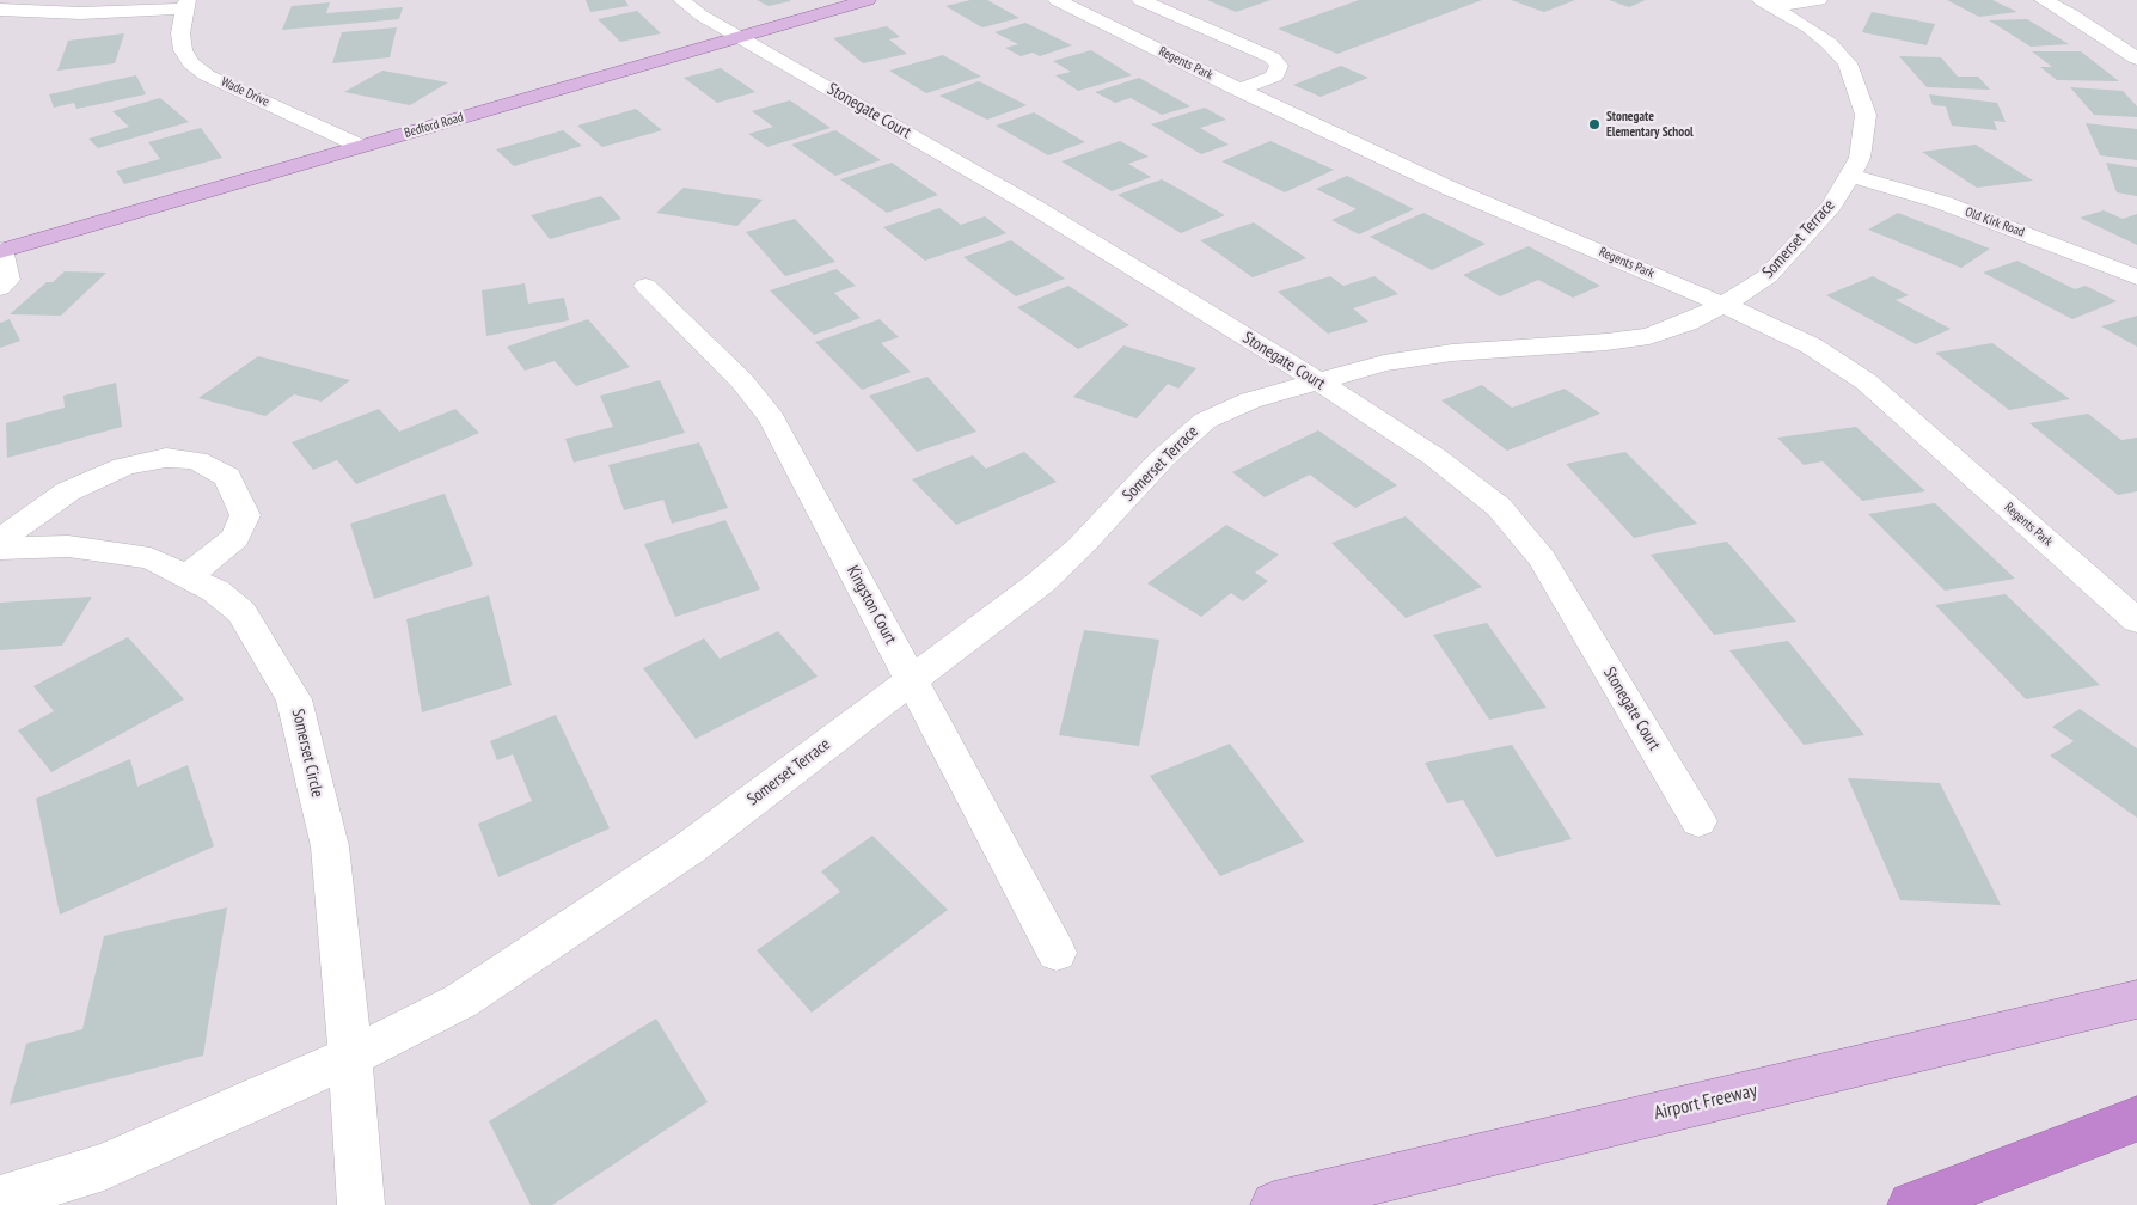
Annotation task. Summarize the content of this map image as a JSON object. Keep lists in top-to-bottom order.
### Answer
{
  "streets": {
    "main road": ["Bedford Road", "Airport Freeway"],
    "street": [
      "Regents Park",
      "Wade Drive",
      "Stonegate Court",
      "Old Kirk Road",
      "Somerset Terrace",
      "Kingston Court",
      "Somerset Circle"
    ]
  },
  "crossings": [
    ["Regents Park", "Somerset Terrace"],
    ["Wade Drive", "Bedford Road"],
    ["Stonegate Court", "Bedford Road"],
    ["Stonegate Court", "Somerset Terrace"],
    ["Old Kirk Road", "Somerset Terrace"],
    ["Somerset Terrace", "Kingston Court"],
    ["Somerset Terrace", "Somerset Circle"]
  ],
  "places": ["Stonegate Elementary School"]
}
